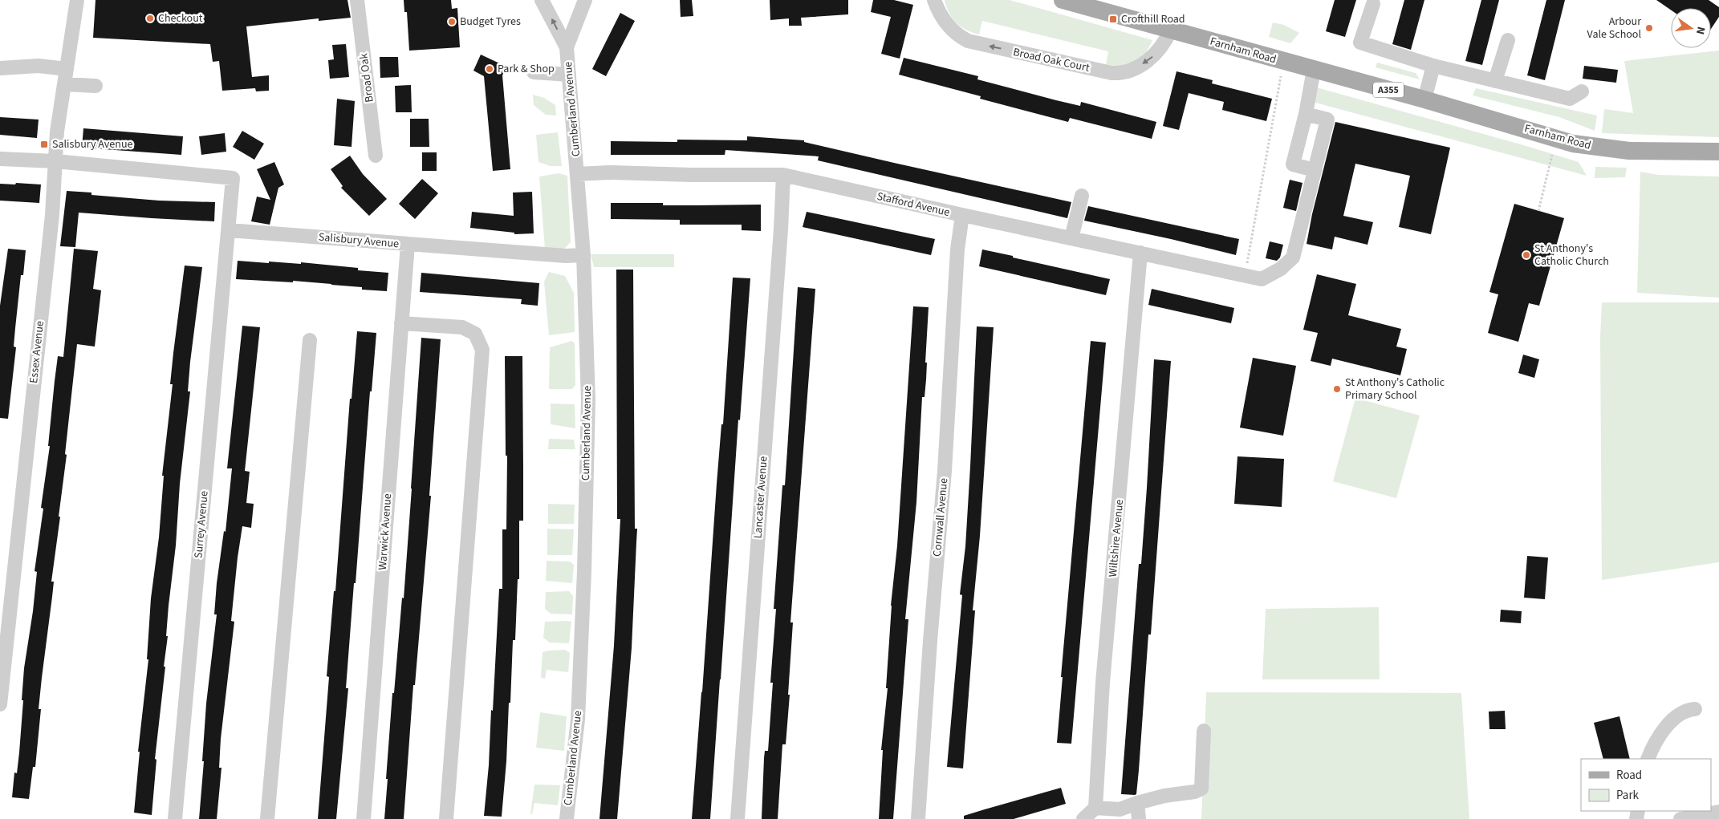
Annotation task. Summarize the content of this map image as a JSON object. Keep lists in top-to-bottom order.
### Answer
{
  "streets": {
    "main road": ["Farnham Road", "A355"],
    "street": [
      "Broad Oak Court",
      "Broad Oak",
      "Cumberland Avenue",
      "Stafford Avenue",
      "Salisbury Avenue",
      "Essex Avenue",
      "Lancaster Avenue",
      "Cornwall Avenue",
      "Surrey Avenue",
      "Warwick Avenue",
      "Wiltshire Avenue"
    ]
  },
  "crossings": [
    ["Farnham Road", "Broad Oak Court"],
    ["Cumberland Avenue", "Stafford Avenue"],
    ["Cumberland Avenue", "Salisbury Avenue"],
    ["Stafford Avenue", "Lancaster Avenue"],
    ["Stafford Avenue", "Cornwall Avenue"],
    ["Stafford Avenue", "Wiltshire Avenue"],
    ["Salisbury Avenue", "Surrey Avenue"],
    ["Salisbury Avenue", "Warwick Avenue"]
  ],
  "one_way": ["Broad Oak Court"],
  "places": {
    "other": [
      "Checkout",
      "Budget Tyres",
      "Arbour Vale School",
      "Park & Shop",
      "St Anthony's Catholic Church",
      "St Anthony's Catholic Primary School"
    ],
    "transit": ["Crofthill Road", "Salisbury Avenue"]
  },
  "legend": ["Road", "Park"],
  "north": "right"
}
